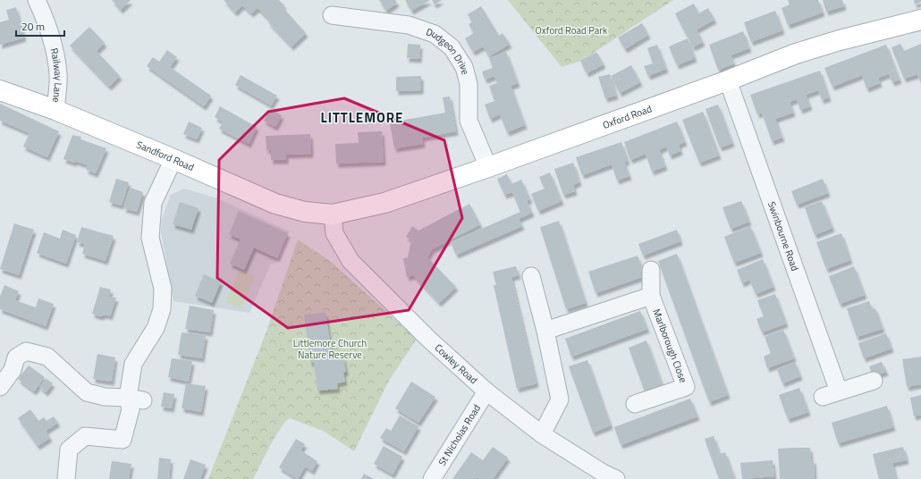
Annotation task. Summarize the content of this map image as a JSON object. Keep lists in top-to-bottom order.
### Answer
{
  "streets": {
    "street": [
      "Dudgeon Drive",
      "Railway Lane",
      "Oxford Road",
      "Sandford Road",
      "Swinbourne Road",
      "Marlborough Close",
      "Cowley Road",
      "St Nicholas Road"
    ]
  },
  "crossings": [
    ["Dudgeon Drive", "Oxford Road"],
    ["Railway Lane", "Sandford Road"],
    ["Oxford Road", "Sandford Road"],
    ["Oxford Road", "Swinbourne Road"],
    ["Oxford Road", "Cowley Road"],
    ["Sandford Road", "Cowley Road"],
    ["Cowley Road", "St Nicholas Road"]
  ],
  "districts": ["LITTLEMORE"],
  "parks": ["Oxford Road Park", "Littlemore Church Nature Reserve"],
  "scale_bar": "20 m"
}
